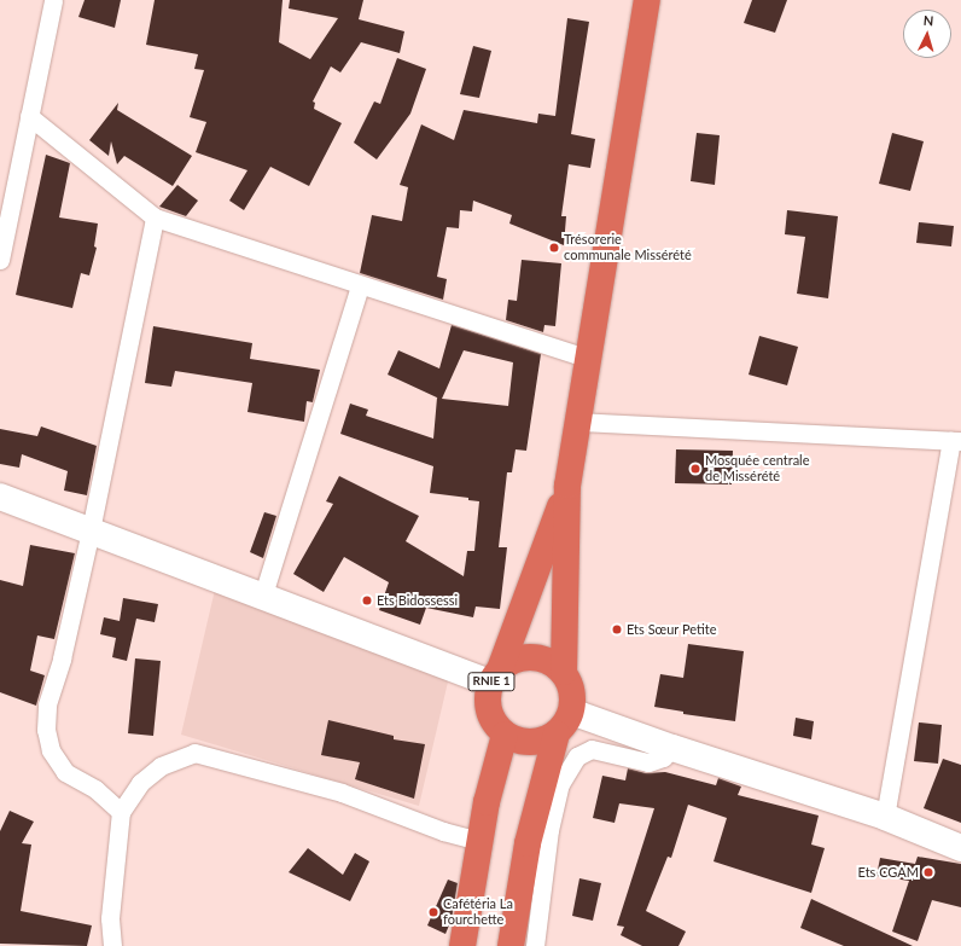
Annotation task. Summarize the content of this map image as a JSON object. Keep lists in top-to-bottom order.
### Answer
{
  "streets": {
    "highway": ["RNIE 1"]
  },
  "places": [
    "Trésorerie communale Missérété",
    "Mosquée centrale de Missérété",
    "Ets Bidossessi",
    "Ets Sœur Petite",
    "Ets CGAM",
    "Cafétéria La fourchette"
  ],
  "north": "top"
}
